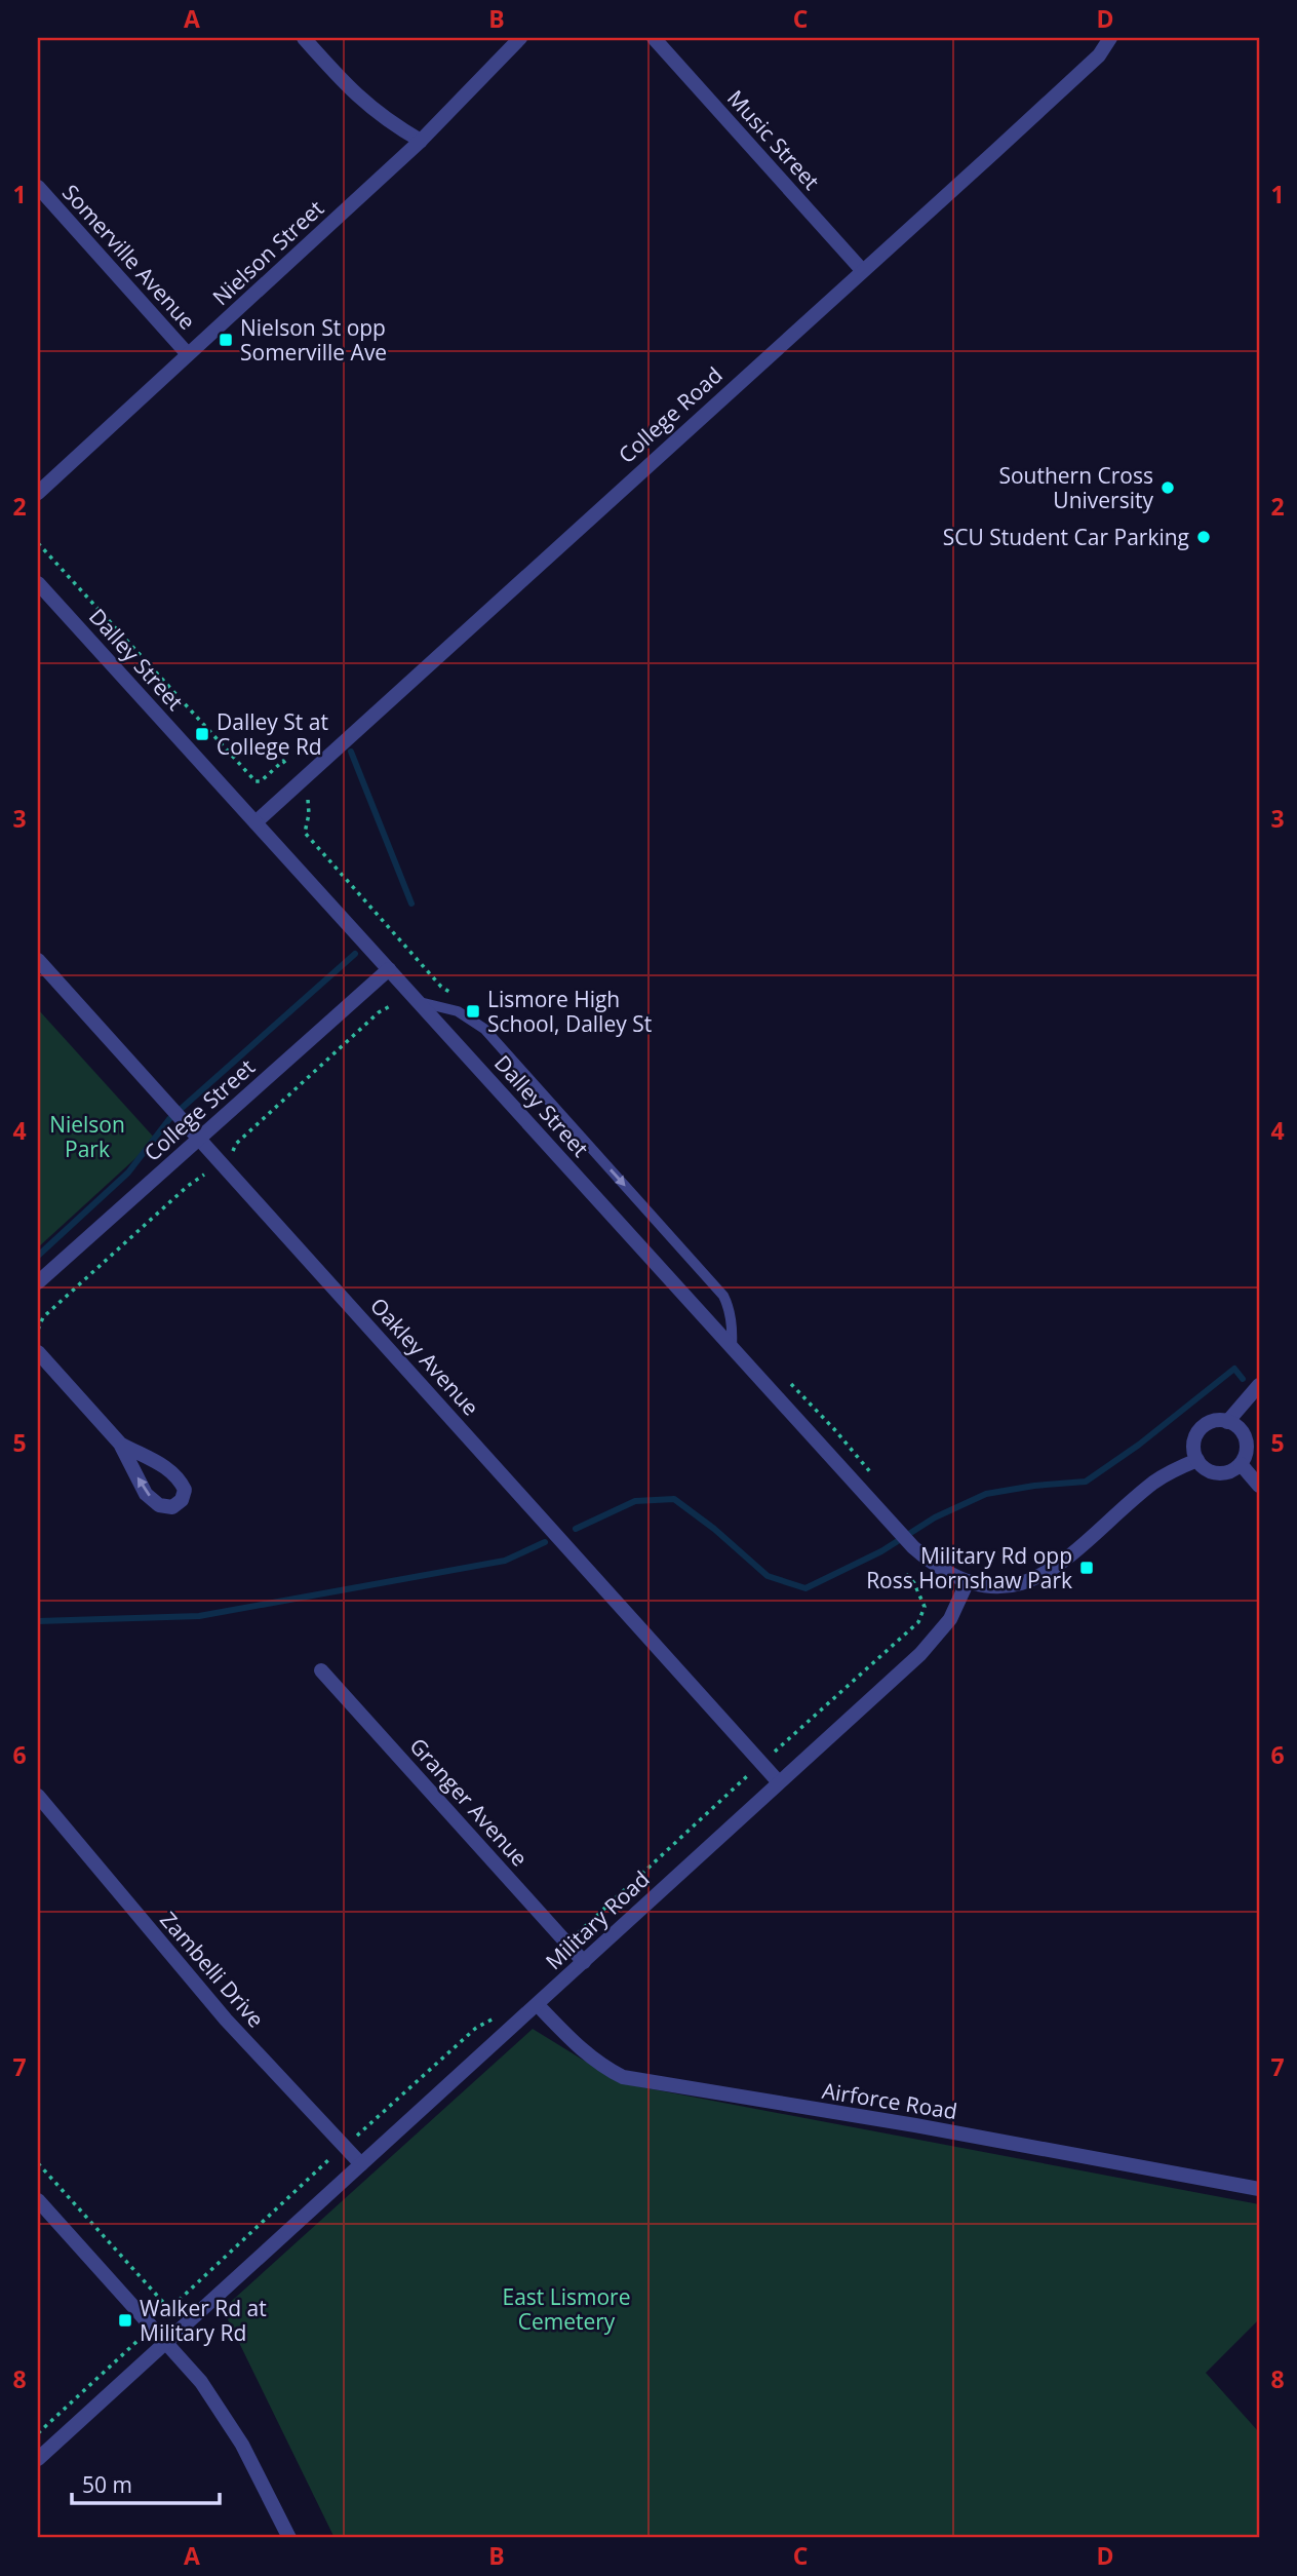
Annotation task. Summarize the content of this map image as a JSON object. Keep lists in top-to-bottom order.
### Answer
{
  "streets": {
    "street": [
      "Music Street",
      "Nielson Street",
      "Somerville Avenue",
      "College Road",
      "Dalley Street",
      "College Street",
      "Oakley Avenue",
      "Granger Avenue",
      "Military Road",
      "Zambelli Drive",
      "Airforce Road"
    ]
  },
  "crossings": [
    ["Music Street", "College Road"],
    ["Nielson Street", "Somerville Avenue"],
    ["College Road", "Dalley Street"],
    ["Dalley Street", "College Street"],
    ["Dalley Street", "Military Road"],
    ["College Street", "Oakley Avenue"],
    ["Oakley Avenue", "Military Road"],
    ["Granger Avenue", "Military Road"],
    ["Military Road", "Zambelli Drive"],
    ["Military Road", "Airforce Road"]
  ],
  "parks": ["Nielson Park", "East Lismore Cemetery"],
  "places": {
    "transit": [
      "Nielson St opp Somerville Ave",
      "Dalley St at College Rd",
      "Lismore High School, Dalley St",
      "Military Rd opp Ross Hornshaw Park",
      "Walker Rd at Military Rd"
    ],
    "other": ["Southern Cross University", "SCU Student Car Parking"]
  },
  "scale_bar": "50 m",
  "grid": {
    "columns": [
      "A",
      "B",
      "C",
      "D"
    ],
    "rows": [
      "1",
      "2",
      "3",
      "4",
      "5",
      "6",
      "7",
      "8"
    ]
  }
}
